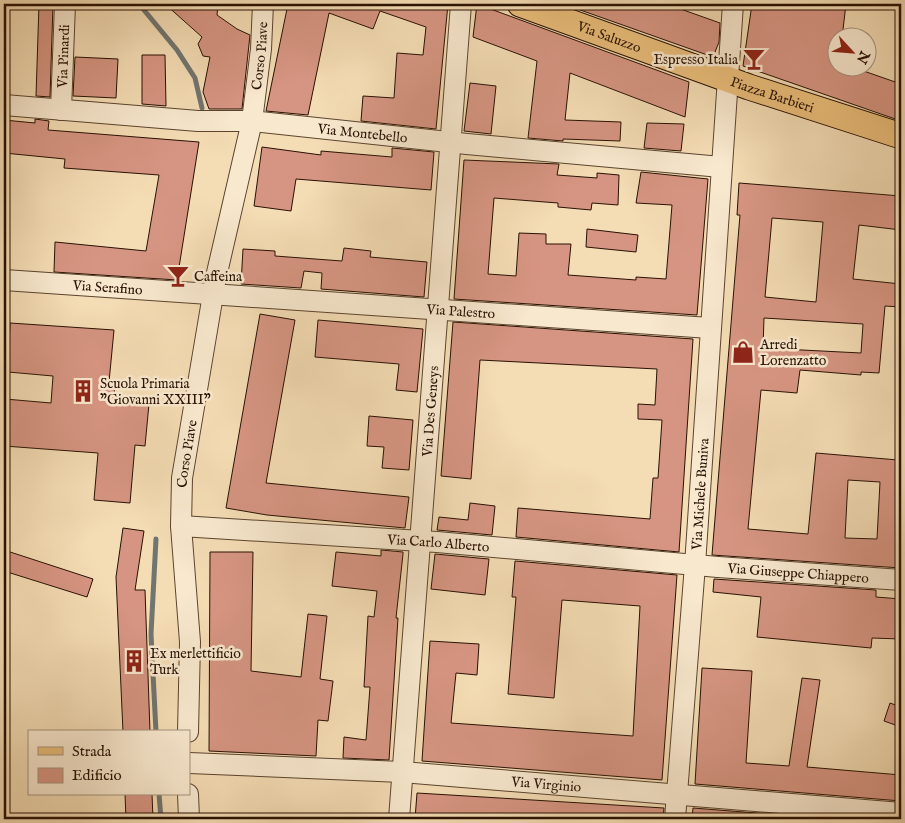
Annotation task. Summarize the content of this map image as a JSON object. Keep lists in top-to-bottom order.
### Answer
{
  "streets": {
    "main road": ["Via Saluzzo", "Piazza Barbieri"],
    "street": [
      "Corso Piave",
      "Via Pinardi",
      "Via Montebello",
      "Via Serafino",
      "Via Palestro",
      "Via Des Geneys",
      "Via Michele Buniva",
      "Via Carlo Alberto",
      "Via Giuseppe Chiappero",
      "Via Virginio"
    ]
  },
  "crossings": [
    ["Via Saluzzo", "Piazza Barbieri"],
    ["Corso Piave", "Via Montebello"],
    ["Corso Piave", "Via Serafino"],
    ["Corso Piave", "Via Palestro"],
    ["Corso Piave", "Via Carlo Alberto"],
    ["Via Pinardi", "Via Montebello"],
    ["Piazza Barbieri", "Via Montebello"],
    ["Piazza Barbieri", "Via Michele Buniva"],
    ["Via Montebello", "Via Des Geneys"],
    ["Via Montebello", "Via Michele Buniva"],
    ["Via Serafino", "Via Palestro"],
    ["Via Palestro", "Via Des Geneys"],
    ["Via Palestro", "Via Michele Buniva"],
    ["Via Des Geneys", "Via Carlo Alberto"],
    ["Via Des Geneys", "Via Virginio"],
    ["Via Michele Buniva", "Via Carlo Alberto"],
    ["Via Michele Buniva", "Via Giuseppe Chiappero"],
    ["Via Michele Buniva", "Via Virginio"],
    ["Via Carlo Alberto", "Via Giuseppe Chiappero"]
  ],
  "places": {
    "bar": ["Espresso Italia", "Caffeina"],
    "shop": ["Arredi Lorenzatto"],
    "building": ["Scuola Primaria \"Giovanni XXIII\"", "Ex merlettificio Turk"]
  },
  "legend": ["Strada", "Edificio"],
  "north": "bottom right"
}
